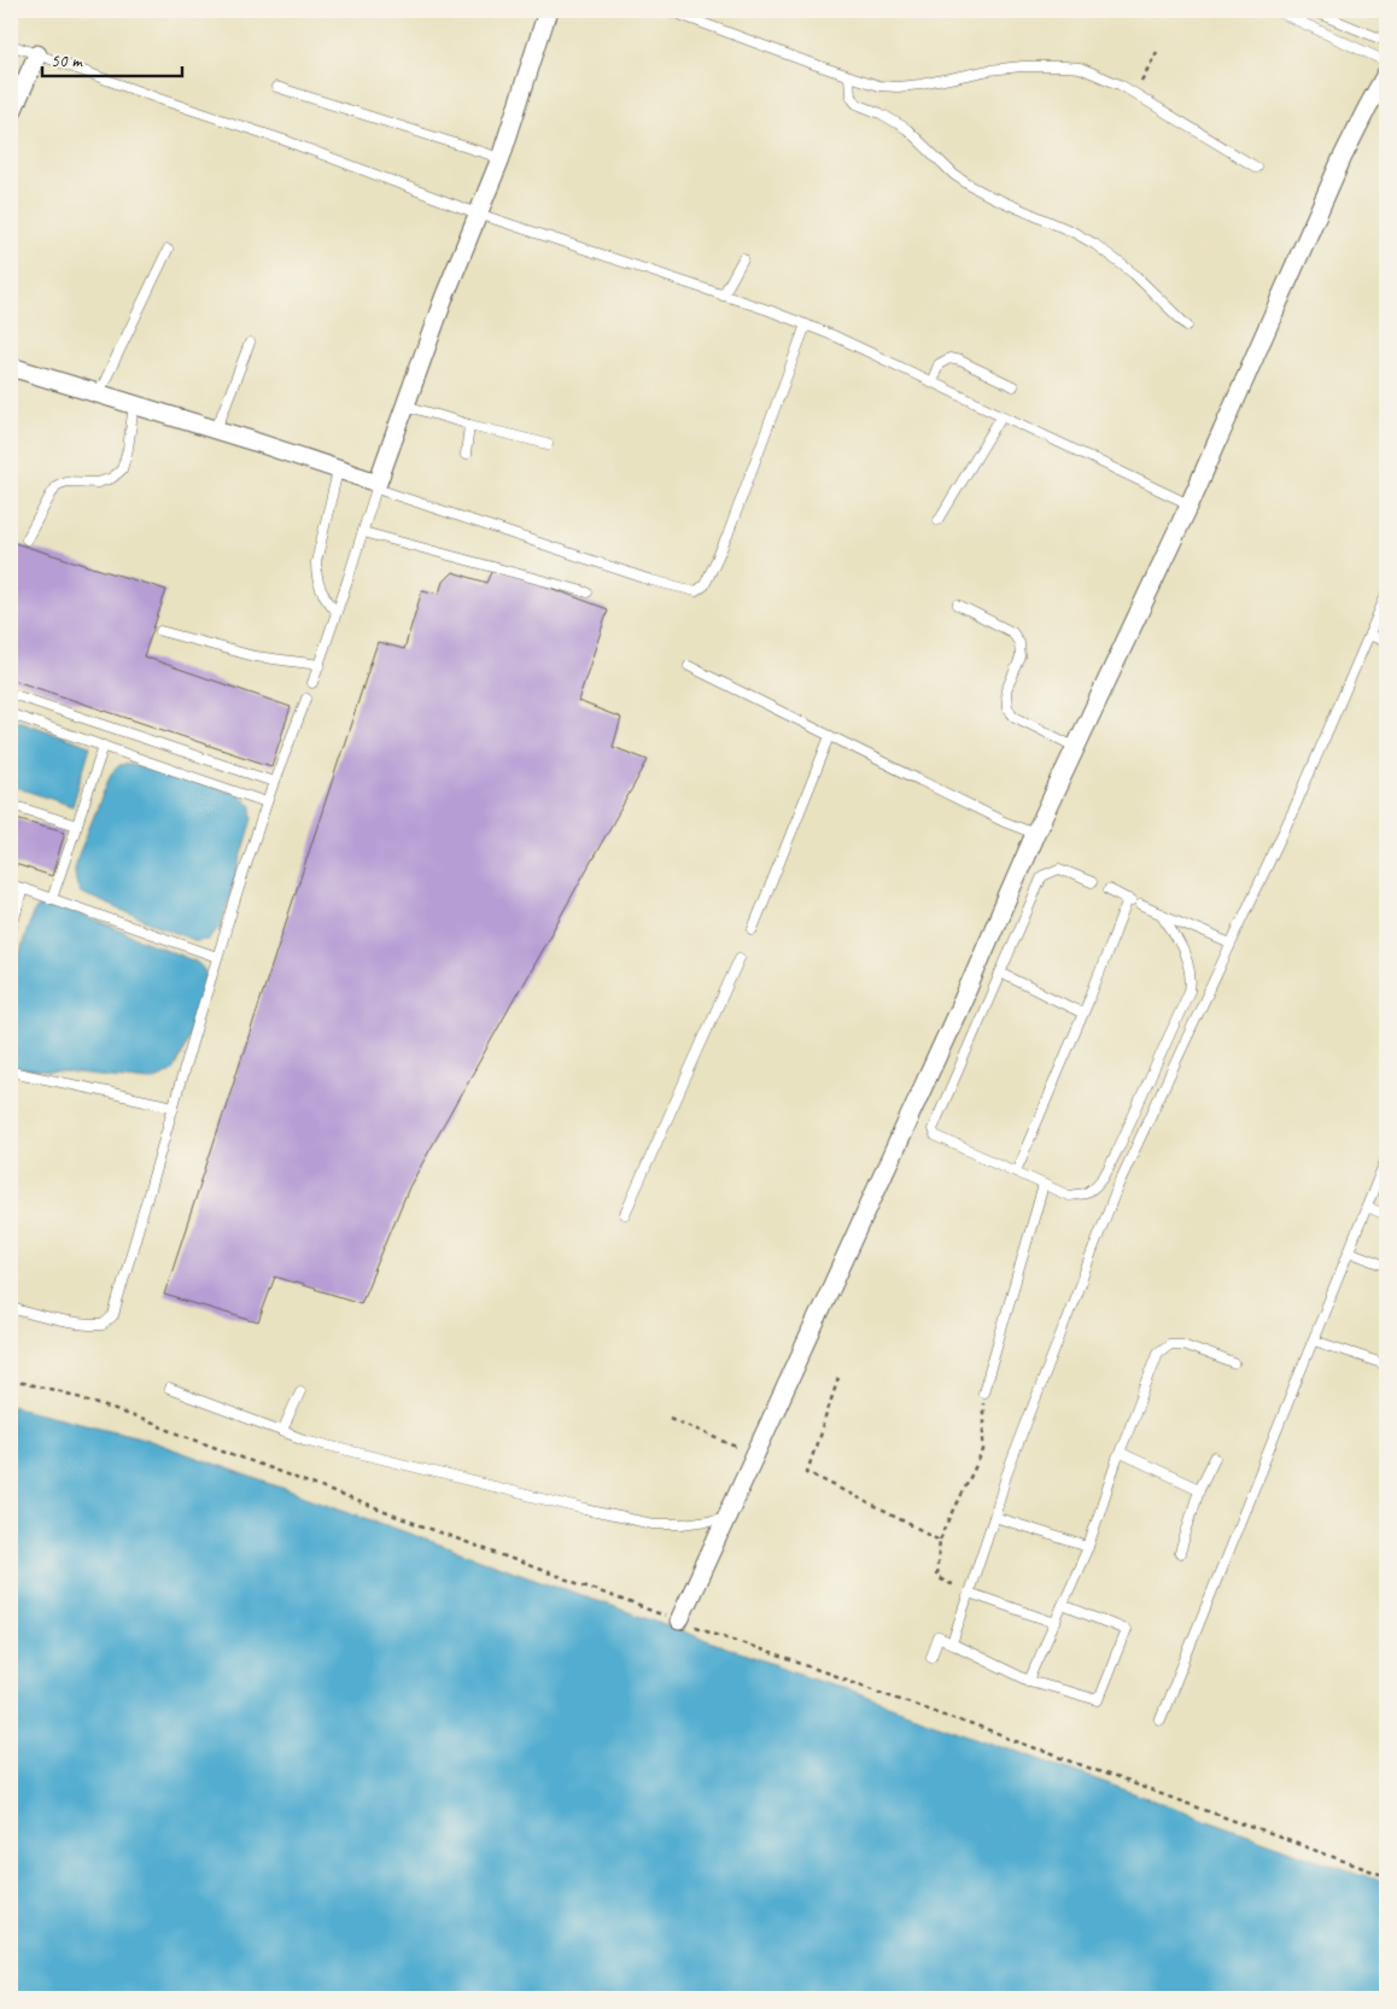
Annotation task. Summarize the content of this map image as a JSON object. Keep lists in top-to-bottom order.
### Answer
{
  "scale_bar": "50 m"
}
